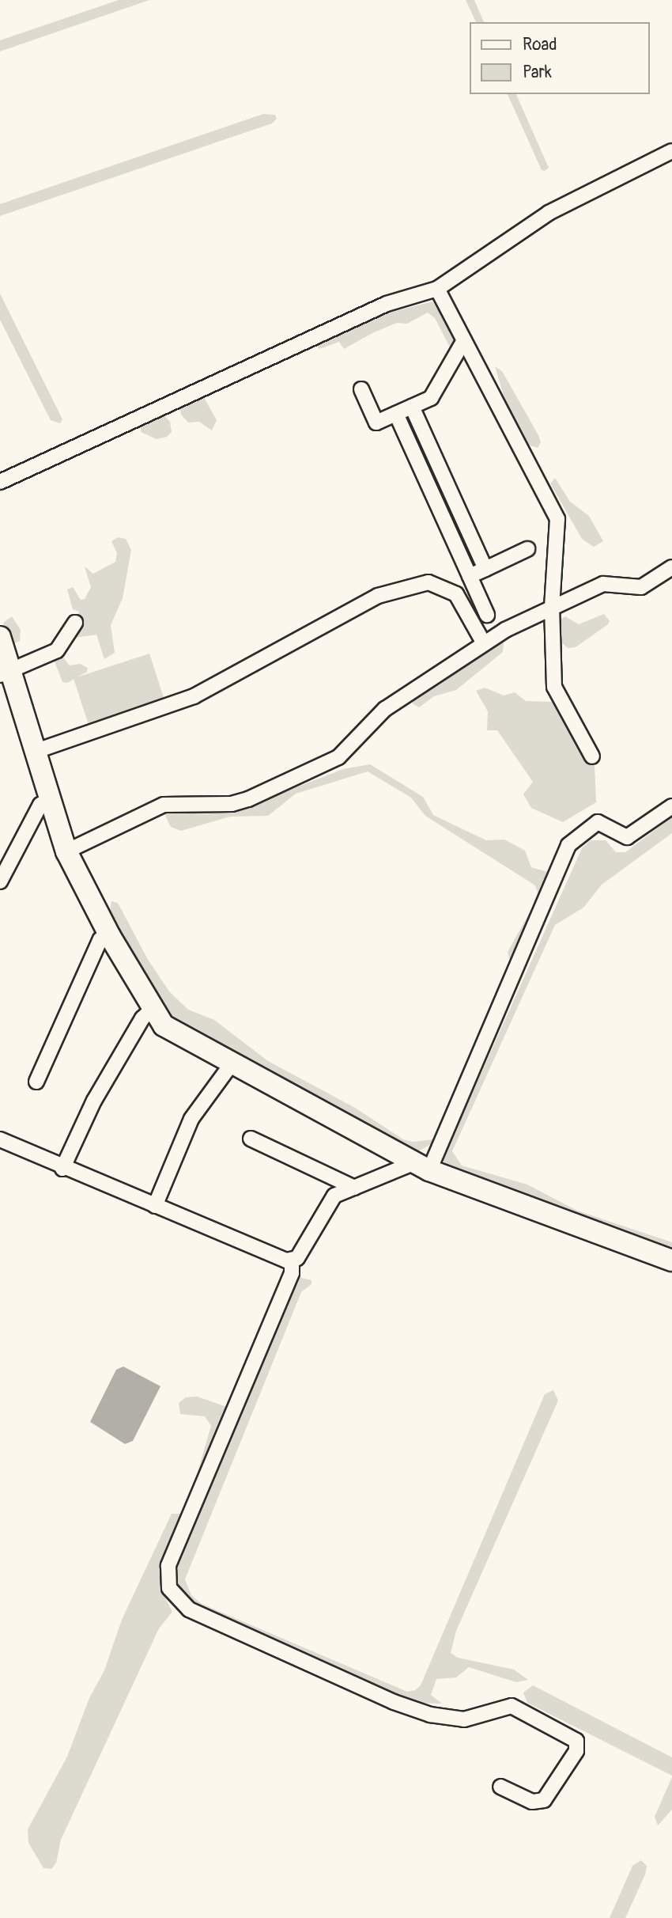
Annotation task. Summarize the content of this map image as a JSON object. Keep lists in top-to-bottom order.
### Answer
{
  "legend": ["Road", "Park"]
}
